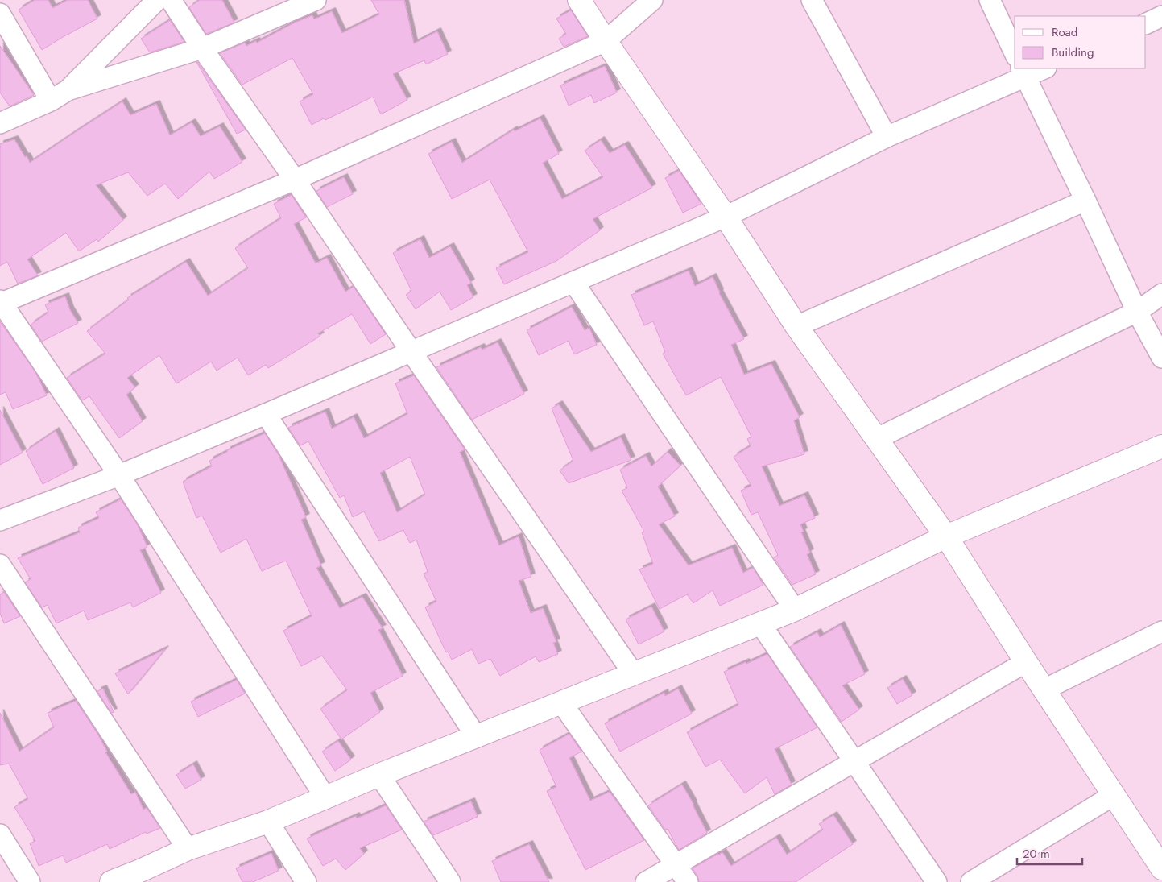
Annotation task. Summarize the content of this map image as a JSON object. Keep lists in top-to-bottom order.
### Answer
{
  "legend": ["Road", "Building"],
  "scale_bar": "20 m"
}
